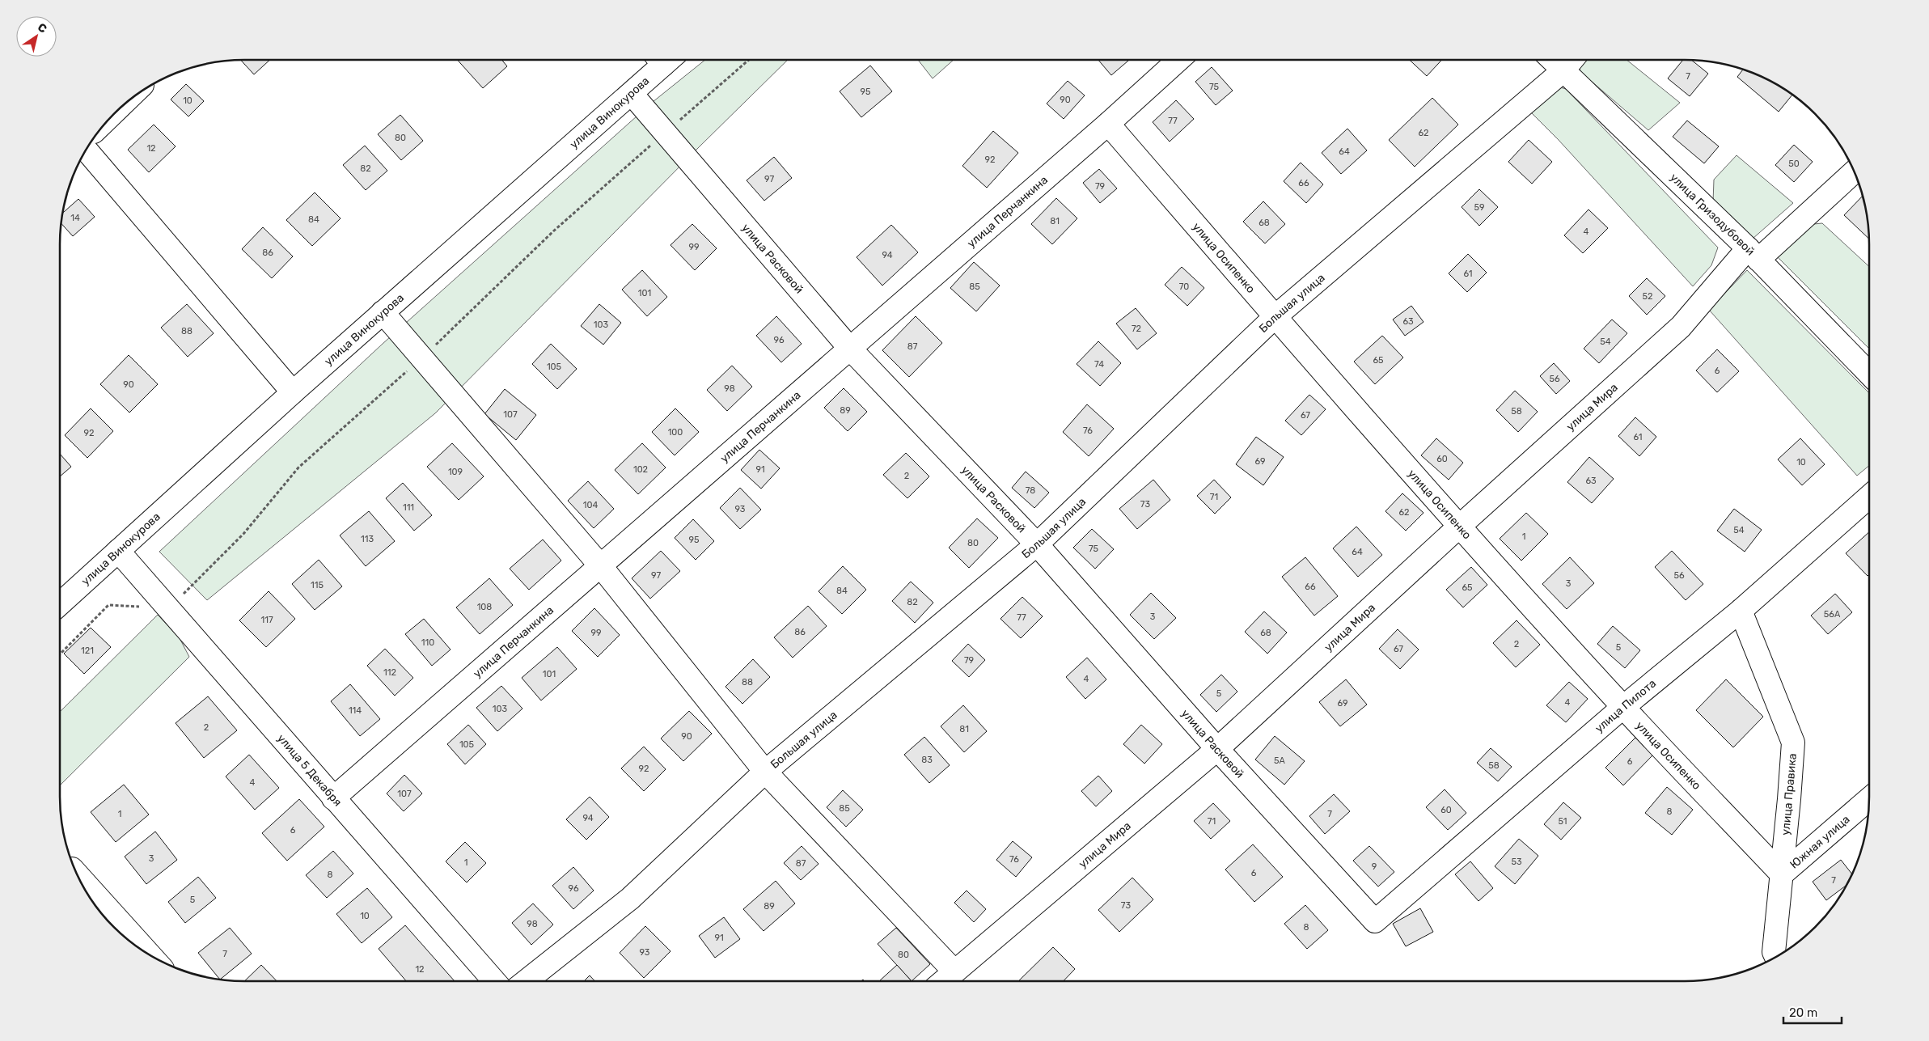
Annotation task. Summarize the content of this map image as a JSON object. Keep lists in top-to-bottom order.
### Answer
{
  "streets": {
    "street": [
      "улица Винокурова",
      "улица Перчанкина",
      "улица Гризодубовой",
      "улица Расковой",
      "улица Осипенко",
      "Большая улица",
      "улица Мира",
      "улица Пилота",
      "улица 5 Декабря",
      "улица Правика",
      "Южная улица"
    ]
  },
  "crossings": [
    ["улица Винокурова", "улица Расковой"],
    ["улица Винокурова", "улица 5 Декабря"],
    ["улица Перчанкина", "улица Расковой"],
    ["улица Перчанкина", "улица Осипенко"],
    ["улица Перчанкина", "улица 5 Декабря"],
    ["улица Гризодубовой", "Большая улица"],
    ["улица Гризодубовой", "улица Мира"],
    ["улица Расковой", "Большая улица"],
    ["улица Расковой", "улица Мира"],
    ["улица Расковой", "улица Пилота"],
    ["улица Осипенко", "Большая улица"],
    ["улица Осипенко", "улица Мира"],
    ["улица Осипенко", "улица Пилота"],
    ["улица Осипенко", "улица Правика"],
    ["улица Осипенко", "Южная улица"],
    ["улица Пилота", "улица Правика"],
    ["улица Правика", "Южная улица"]
  ],
  "house_numbers": [
    "7",
    "75",
    "95",
    "90",
    "10",
    "77",
    "62",
    "80",
    "12",
    "64",
    "92",
    "50",
    "82",
    "97",
    "66",
    "79",
    "59",
    "14",
    "84",
    "81",
    "68",
    "4",
    "99",
    "86",
    "94",
    "61",
    "85",
    "70",
    "101",
    "52",
    "63",
    "103",
    "72",
    "88",
    "96",
    "54",
    "87",
    "65",
    "74",
    "105",
    "6",
    "56",
    "90",
    "98",
    "89",
    "58",
    "107",
    "67",
    "76",
    "100",
    "92",
    "61",
    "60",
    "69",
    "10",
    "102",
    "91",
    "109",
    "2",
    "63",
    "78",
    "71",
    "73",
    "104",
    "111",
    "93",
    "62",
    "54",
    "1",
    "113",
    "95",
    "80",
    "75",
    "64",
    "97",
    "56",
    "3",
    "115",
    "66",
    "65",
    "84",
    "82",
    "108",
    "56А",
    "3",
    "77",
    "117",
    "86",
    "99",
    "68",
    "110",
    "2",
    "5",
    "67",
    "121",
    "79",
    "112",
    "101",
    "4",
    "88",
    "5",
    "4",
    "69",
    "103",
    "114",
    "2",
    "81",
    "90",
    "105",
    "83",
    "5А",
    "6",
    "58",
    "92",
    "4",
    "107",
    "85",
    "60",
    "8",
    "1",
    "7",
    "94",
    "71",
    "51",
    "6",
    "3",
    "76",
    "53",
    "1",
    "87",
    "9",
    "6",
    "8",
    "7",
    "96",
    "5",
    "73",
    "89",
    "10",
    "98",
    "8",
    "91",
    "93",
    "7",
    "80",
    "12"
  ],
  "scale_bar": "20 m",
  "north": "top right"
}
